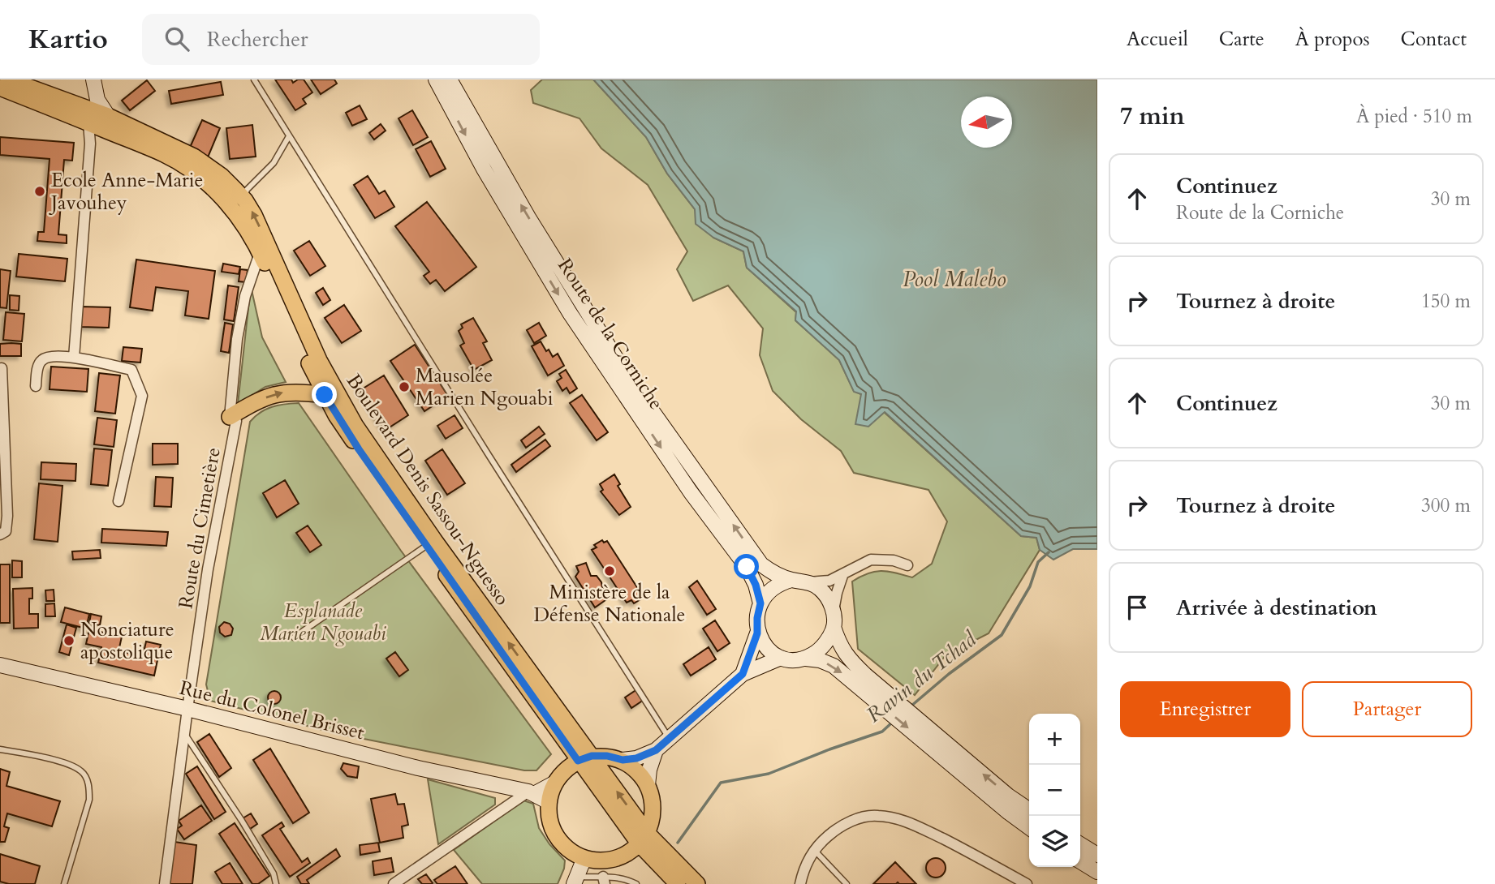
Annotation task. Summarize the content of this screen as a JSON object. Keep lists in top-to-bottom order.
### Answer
{
  "streets": {
    "main road": ["Route de la Corniche", "Boulevard Denis Sassou-Nguesso", "Rue du Colonel Brisset"],
    "street": ["Route du Cimetière"]
  },
  "crossings": [
    ["Boulevard Denis Sassou-Nguesso", "Route du Cimetière"],
    ["Route du Cimetière", "Rue du Colonel Brisset"]
  ],
  "water": ["Pool Malebo", "Ravin du Tchad"],
  "parks": ["Esplanade Marien Ngouabi"],
  "places": [
    "Ecole Anne-Marie Javouhey",
    "Mausolée Marien Ngouabi",
    "Ministère de la Défense Nationale",
    "Nonciature apostolique"
  ],
  "north": "left",
  "page": {
    "header": "Kartio",
    "search": "Rechercher",
    "nav": [
      "Accueil",
      "Carte",
      "À propos",
      "Contact"
    ],
    "heading": ["7 min", "À pied · 510 m"],
    "list": [
      ["Continuez", "Route de la Corniche", "30 m"],
      ["Tournez à droite", "150 m"],
      ["Continuez", "30 m"],
      ["Tournez à droite", "300 m"],
      "Arrivée à destination"
    ],
    "buttons": ["Enregistrer", "Partager"],
    "map_buttons": ["+", "−"]
  }
}
